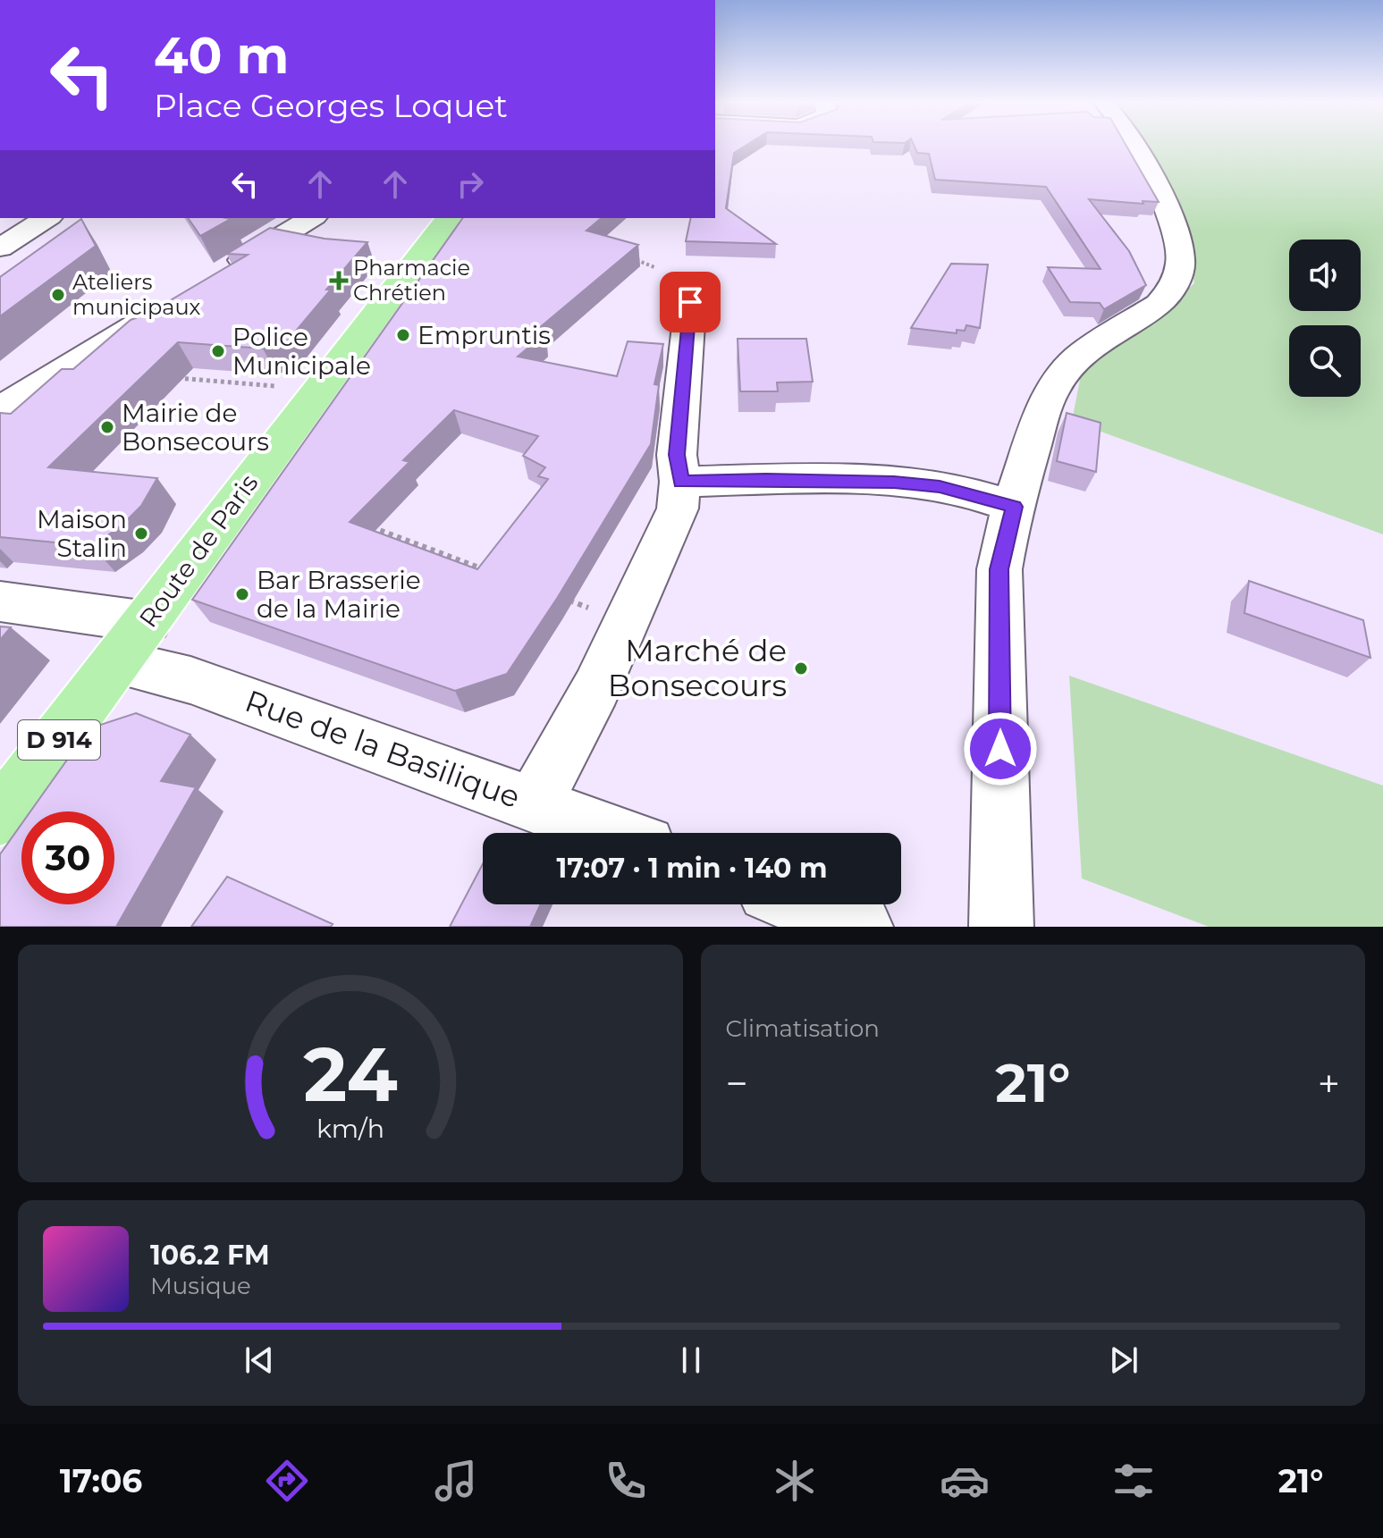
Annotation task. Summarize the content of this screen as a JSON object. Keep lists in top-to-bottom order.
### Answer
{
  "streets": {
    "main road": ["Route de Paris", "D 914"],
    "street": ["Rue de la Basilique"]
  },
  "crossings": [
    ["Route de Paris", "Rue de la Basilique"]
  ],
  "places": {
    "health": ["Pharmacie Chrétien"],
    "other": [
      "Ateliers municipaux",
      "Empruntis",
      "Police Municipale",
      "Mairie de Bonsecours",
      "Maison Stalin",
      "Bar Brasserie de la Mairie",
      "Marché de Bonsecours"
    ]
  },
  "page": {
    "turn": ["40 m", "Place Georges Loquet"],
    "limit": "30",
    "trip": "17:07 · 1 min · 140 m",
    "tile": "Climatisation",
    "heat": ["−", "21°", "+"],
    "song": ["106.2 FM", "Musique"],
    "tabs": ["17:06", "21°"],
    "gauge": ["24", "km/h"]
  }
}
